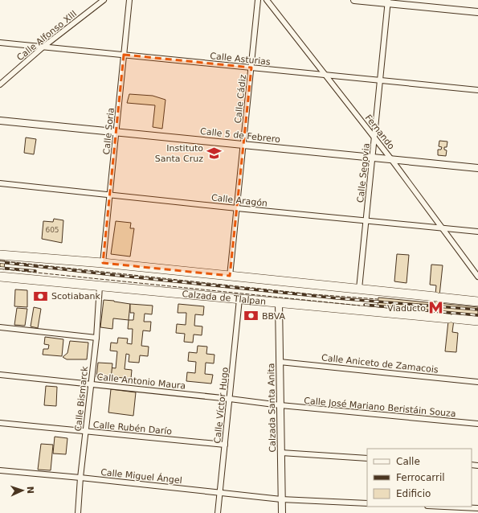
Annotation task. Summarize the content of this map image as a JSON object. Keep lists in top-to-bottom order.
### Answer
{
  "streets": {
    "highway": ["Calzada de Tlalpan"],
    "street": [
      "Calle Alfonso XIII",
      "Calle Asturias",
      "Calle Cádiz",
      "Calle Soria",
      "Fernando",
      "Calle 5 de Febrero",
      "Calle Segovia",
      "Calle Aragón",
      "Calle Aniceto de Zamacois",
      "Calle Antonio Maura",
      "Calle Bismarck",
      "Calle Víctor Hugo",
      "Calle José Mariano Beristáin Souza",
      "Calzada Santa Anita",
      "Calle Rubén Darío",
      "Calle Miguel Ángel"
    ]
  },
  "crossings": [
    ["Calle Alfonso XIII", "Calle Asturias"],
    ["Calle Asturias", "Calle Cádiz"],
    ["Calle Asturias", "Calle Soria"],
    ["Calle Asturias", "Fernando"],
    ["Calle Asturias", "Calle Segovia"],
    ["Calle Cádiz", "Calle 5 de Febrero"],
    ["Calle Cádiz", "Calle Aragón"],
    ["Calle Soria", "Calle 5 de Febrero"],
    ["Calle Soria", "Calle Aragón"],
    ["Fernando", "Calle 5 de Febrero"],
    ["Fernando", "Calle Segovia"],
    ["Fernando", "Calle Aragón"],
    ["Calle 5 de Febrero", "Calle Segovia"],
    ["Calle Segovia", "Calle Aragón"],
    ["Calzada de Tlalpan", "Calle Bismarck"],
    ["Calzada de Tlalpan", "Calle Víctor Hugo"],
    ["Calzada de Tlalpan", "Calzada Santa Anita"],
    ["Calle Aniceto de Zamacois", "Calzada Santa Anita"],
    ["Calle Antonio Maura", "Calle Bismarck"],
    ["Calle Antonio Maura", "Calle Víctor Hugo"],
    ["Calle Antonio Maura", "Calle José Mariano Beristáin Souza"],
    ["Calle Antonio Maura", "Calzada Santa Anita"],
    ["Calle Bismarck", "Calle Rubén Darío"],
    ["Calle Bismarck", "Calle Miguel Ángel"],
    ["Calle Víctor Hugo", "Calle Rubén Darío"],
    ["Calle Víctor Hugo", "Calle Miguel Ángel"],
    ["Calle José Mariano Beristáin Souza", "Calzada Santa Anita"],
    ["Calzada Santa Anita", "Calle Miguel Ángel"]
  ],
  "places": {
    "school or university": ["Instituto Santa Cruz"],
    "bank": ["Scotiabank", "BBVA"],
    "metro station": ["Viaducto"]
  },
  "house_numbers": ["605"],
  "legend": ["Calle", "Ferrocarril", "Edificio"],
  "north": "right"
}
